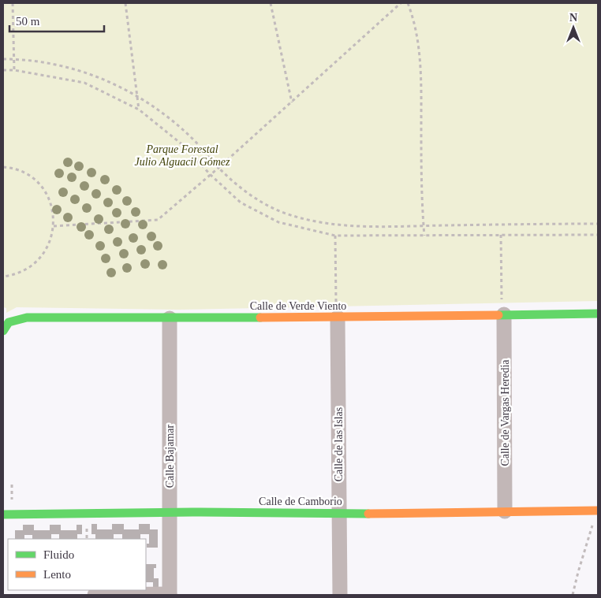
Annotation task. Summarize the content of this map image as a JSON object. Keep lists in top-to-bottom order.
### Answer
{
  "streets": {
    "street": [
      "Calle de Verde Viento",
      "Calle de Vargas Heredia",
      "Calle de las Islas",
      "Calle Bajamar",
      "Calle de Camborio"
    ]
  },
  "crossings": [
    ["Calle de Verde Viento", "Calle de Vargas Heredia"],
    ["Calle de Verde Viento", "Calle de las Islas"],
    ["Calle de Verde Viento", "Calle Bajamar"],
    ["Calle de Vargas Heredia", "Calle de Camborio"],
    ["Calle de las Islas", "Calle de Camborio"],
    ["Calle Bajamar", "Calle de Camborio"]
  ],
  "parks": ["Parque Forestal Julio Alguacil Gómez"],
  "legend": ["Fluido", "Lento"],
  "scale_bar": "50 m",
  "north": "top"
}
